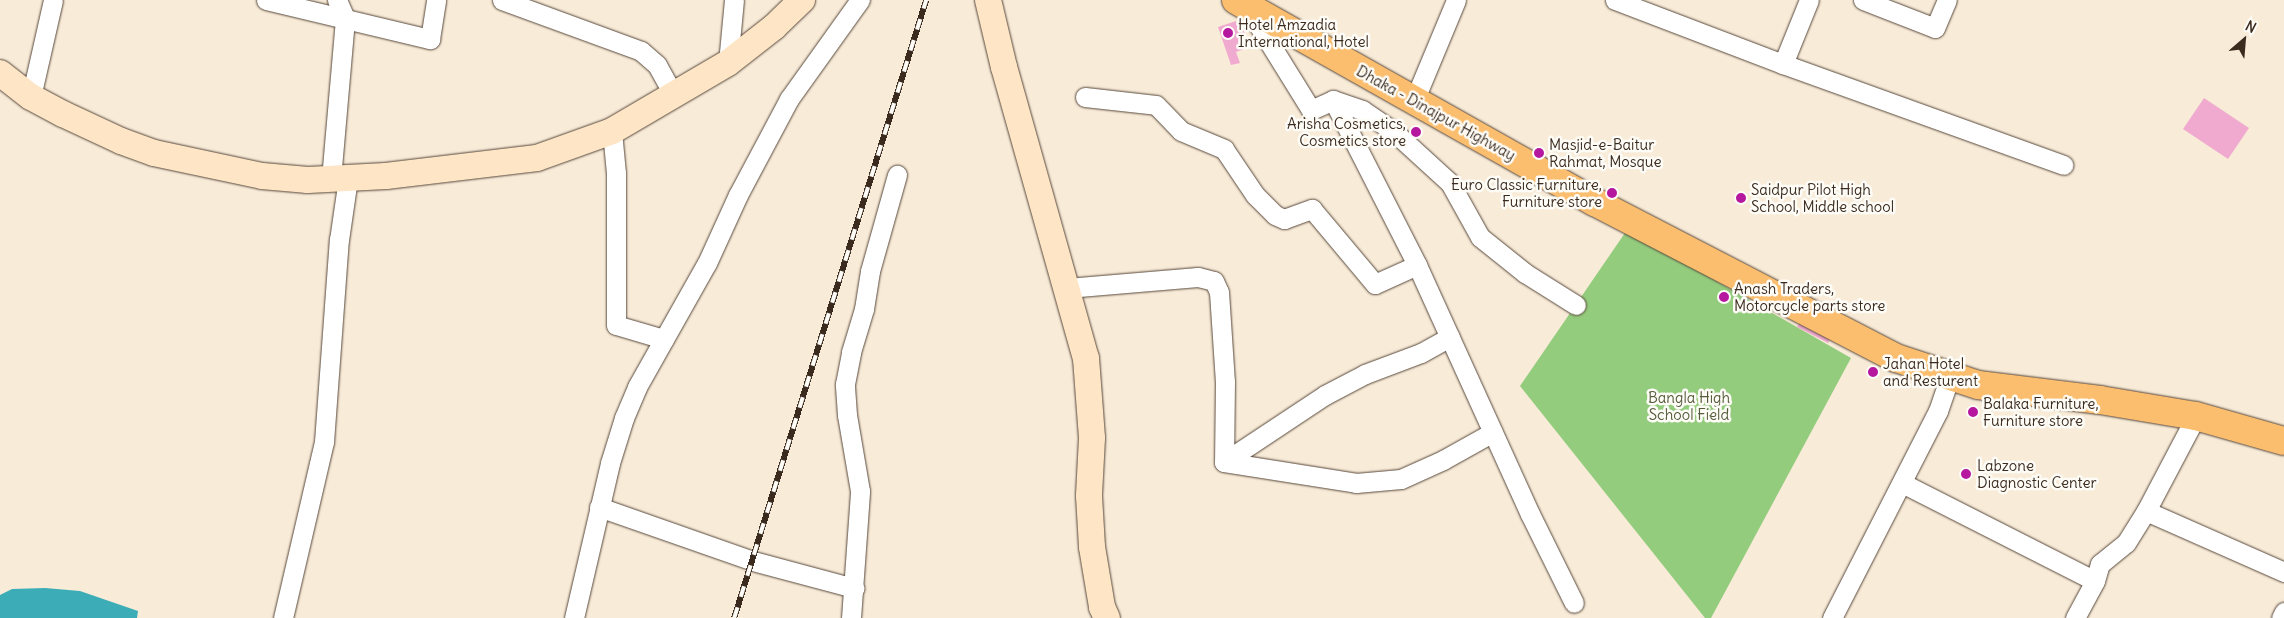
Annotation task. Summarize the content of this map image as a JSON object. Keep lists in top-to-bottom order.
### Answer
{
  "streets": {
    "highway": ["Dhaka - Dinajpur Highway"]
  },
  "parks": ["Bangla High School Field"],
  "places": [
    "Hotel Amzadia International, Hotel",
    "Arisha Cosmetics, Cosmetics store",
    "Masjid-e-Baitur Rahmat, Mosque",
    "Euro Classic Furniture, Furniture store",
    "Saidpur Pilot High School, Middle school",
    "Anash Traders, Motorcycle parts store",
    "Jahan Hotel and Resturent",
    "Balaka Furniture, Furniture store",
    "Labzone Diagnostic Center"
  ],
  "north": "top right"
}
